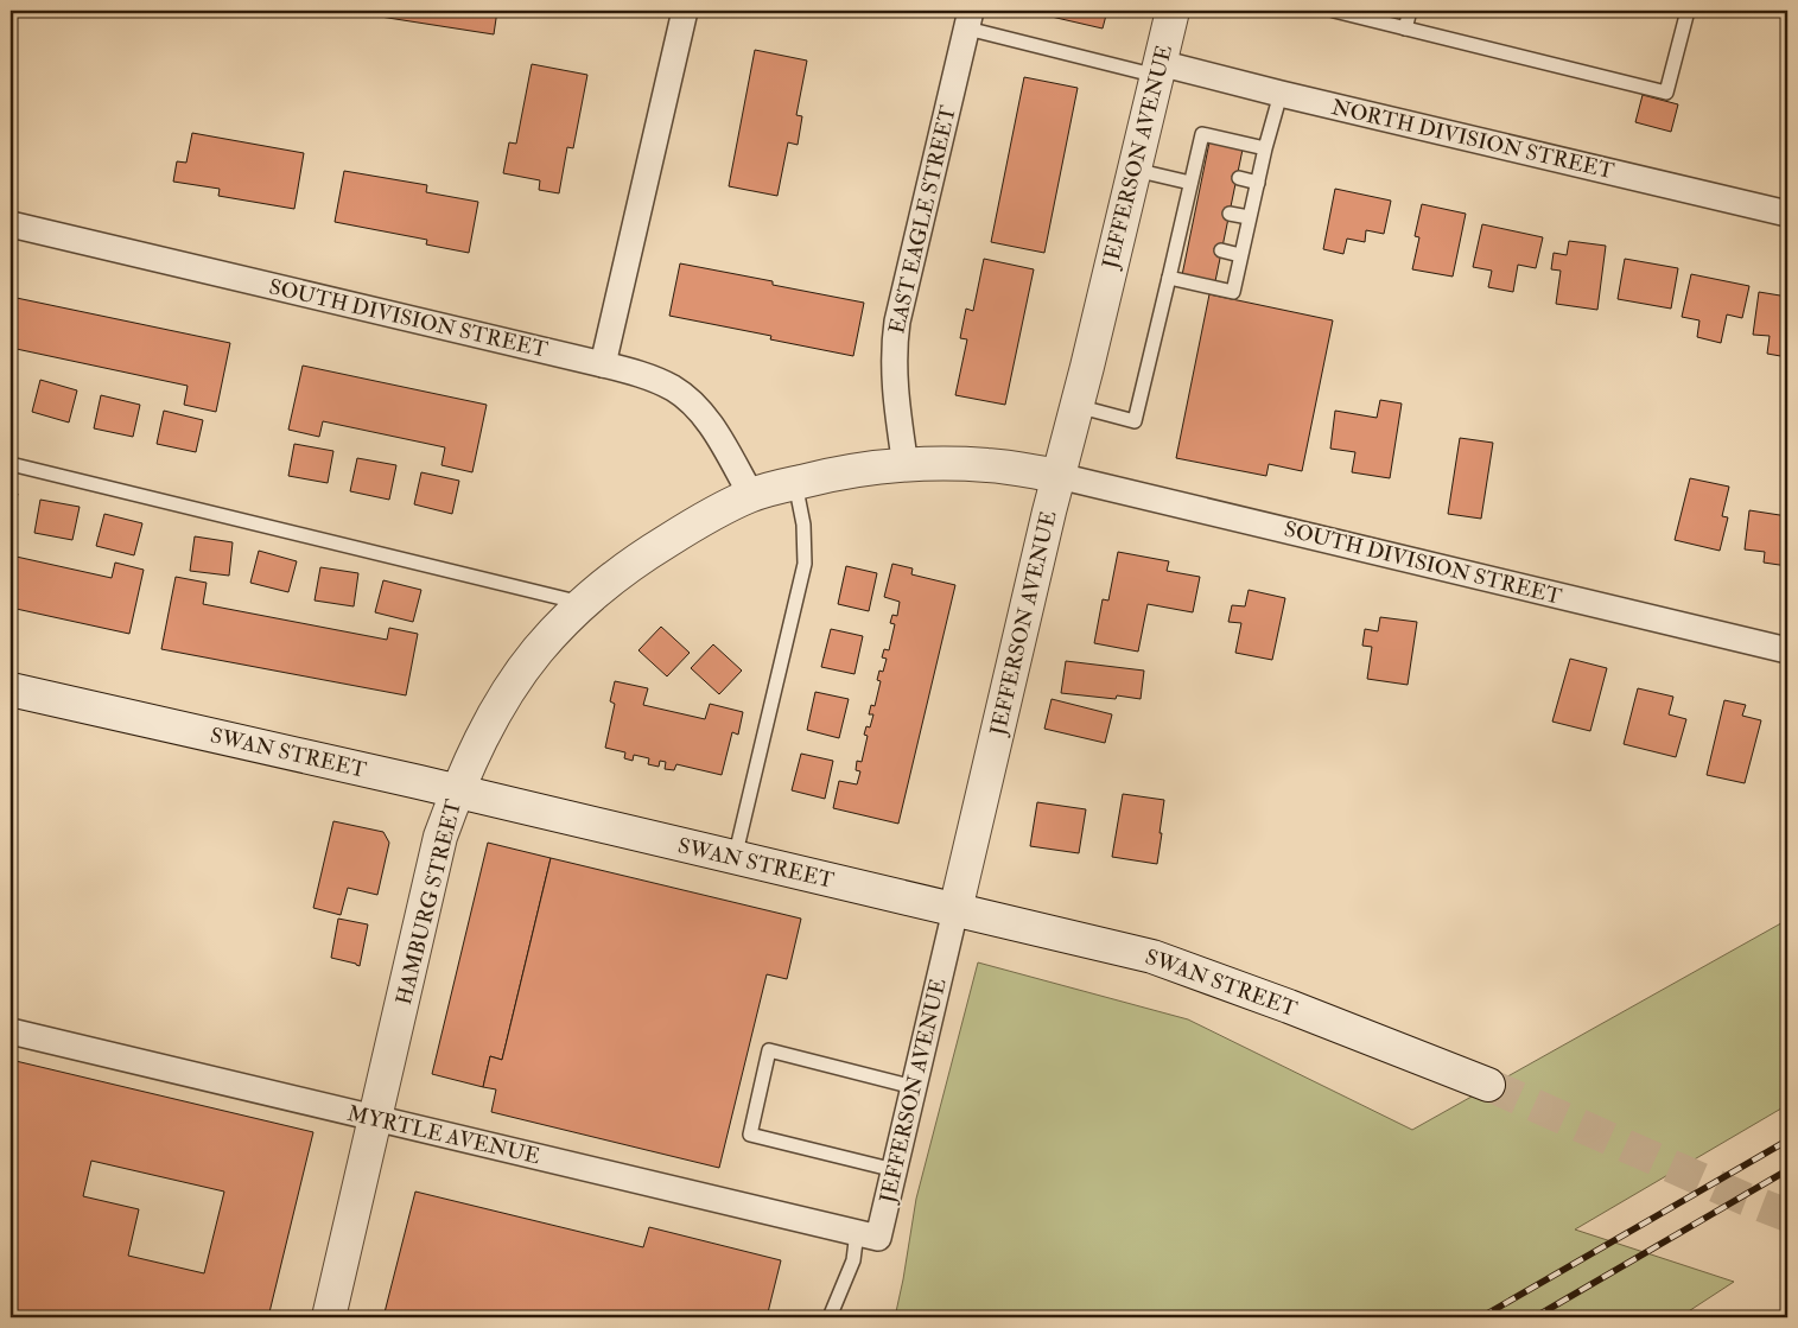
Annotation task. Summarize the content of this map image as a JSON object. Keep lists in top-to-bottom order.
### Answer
{
  "streets": {
    "street": [
      "NORTH DIVISION STREET",
      "JEFFERSON AVENUE",
      "EAST EAGLE STREET",
      "SOUTH DIVISION STREET",
      "SWAN STREET",
      "HAMBURG STREET",
      "MYRTLE AVENUE"
    ]
  },
  "crossings": [
    ["NORTH DIVISION STREET", "JEFFERSON AVENUE"],
    ["JEFFERSON AVENUE", "SOUTH DIVISION STREET"],
    ["JEFFERSON AVENUE", "SWAN STREET"],
    ["JEFFERSON AVENUE", "HAMBURG STREET"],
    ["JEFFERSON AVENUE", "MYRTLE AVENUE"],
    ["EAST EAGLE STREET", "HAMBURG STREET"],
    ["SOUTH DIVISION STREET", "HAMBURG STREET"],
    ["SWAN STREET", "HAMBURG STREET"],
    ["HAMBURG STREET", "MYRTLE AVENUE"]
  ]
}
